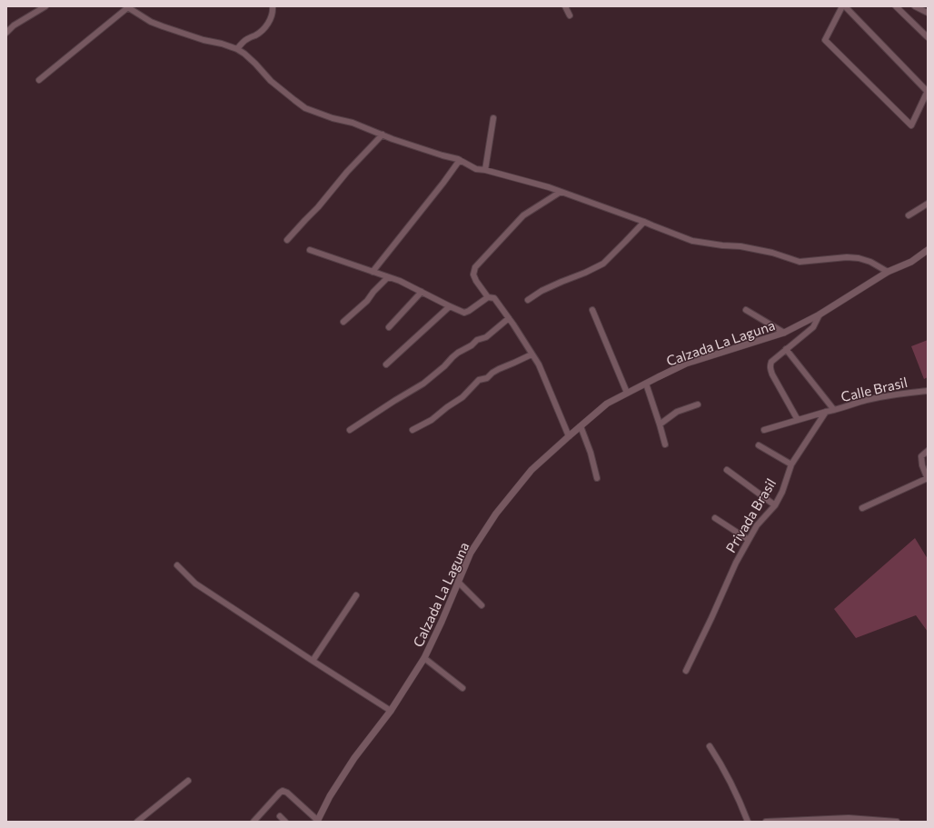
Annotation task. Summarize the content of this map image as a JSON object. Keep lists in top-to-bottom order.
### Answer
{
  "streets": {
    "street": ["Calzada La Laguna", "Calle Brasil", "Privada Brasil"]
  },
  "crossings": [
    ["Calle Brasil", "Privada Brasil"]
  ]
}
